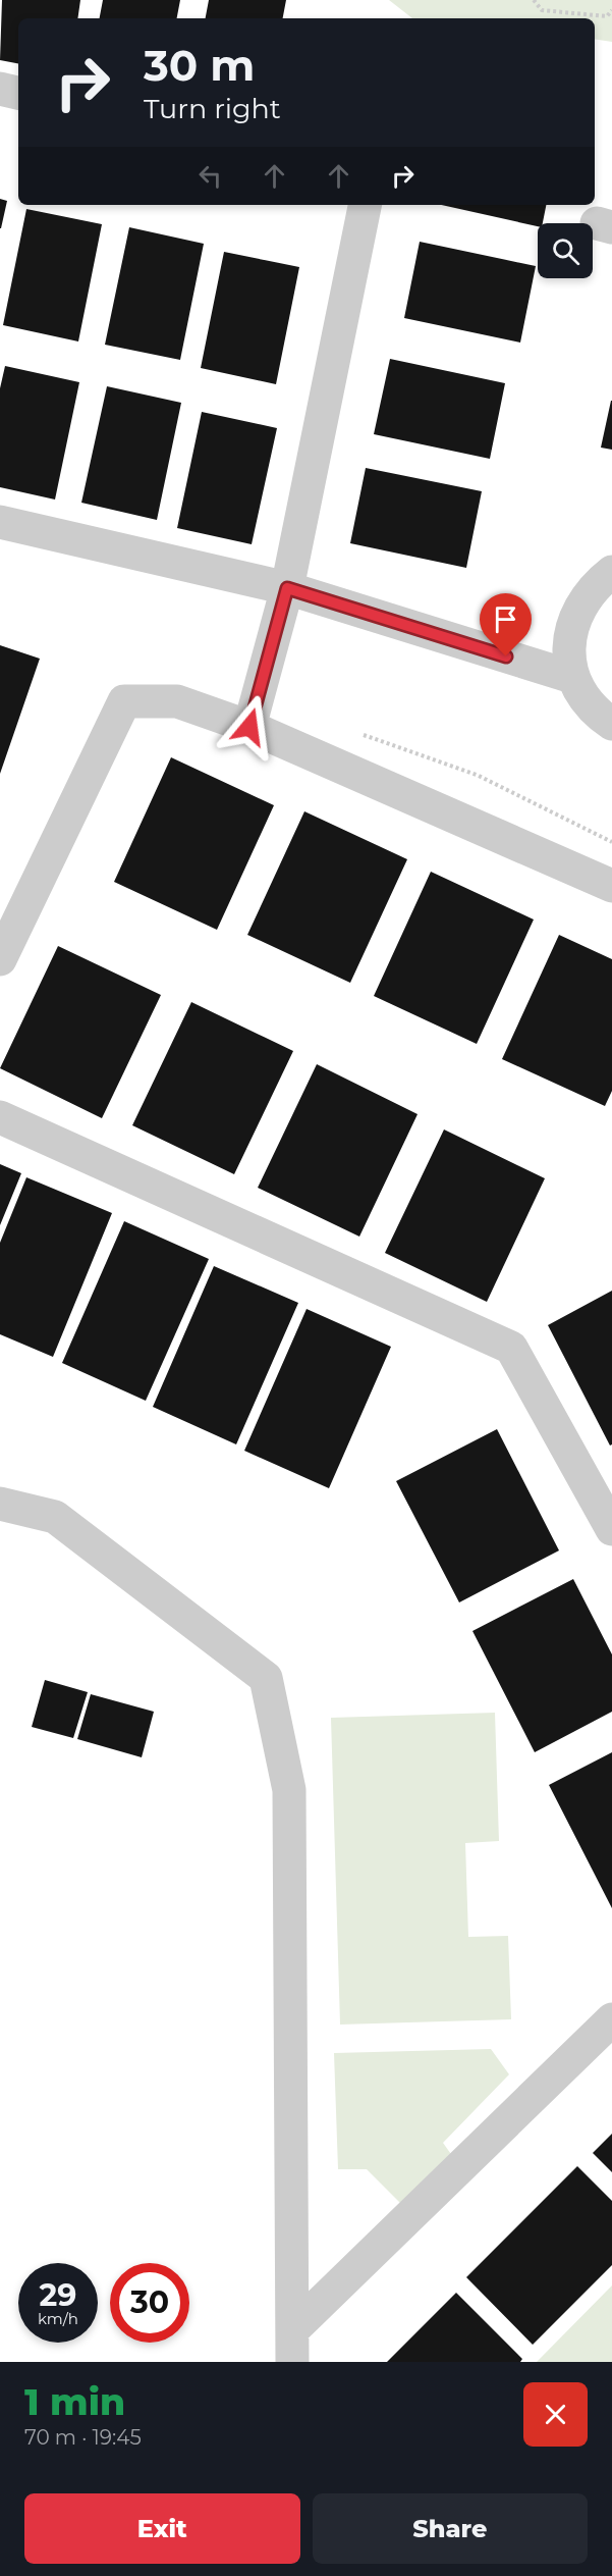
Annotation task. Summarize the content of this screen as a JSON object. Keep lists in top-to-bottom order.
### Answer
{
  "page": {
    "turn": ["30 m", "Turn right"],
    "speed": "29 km/h",
    "limit": "30",
    "heading": ["1 min", "70 m · 19:45"],
    "buttons": ["Exit", "Share"]
  }
}
